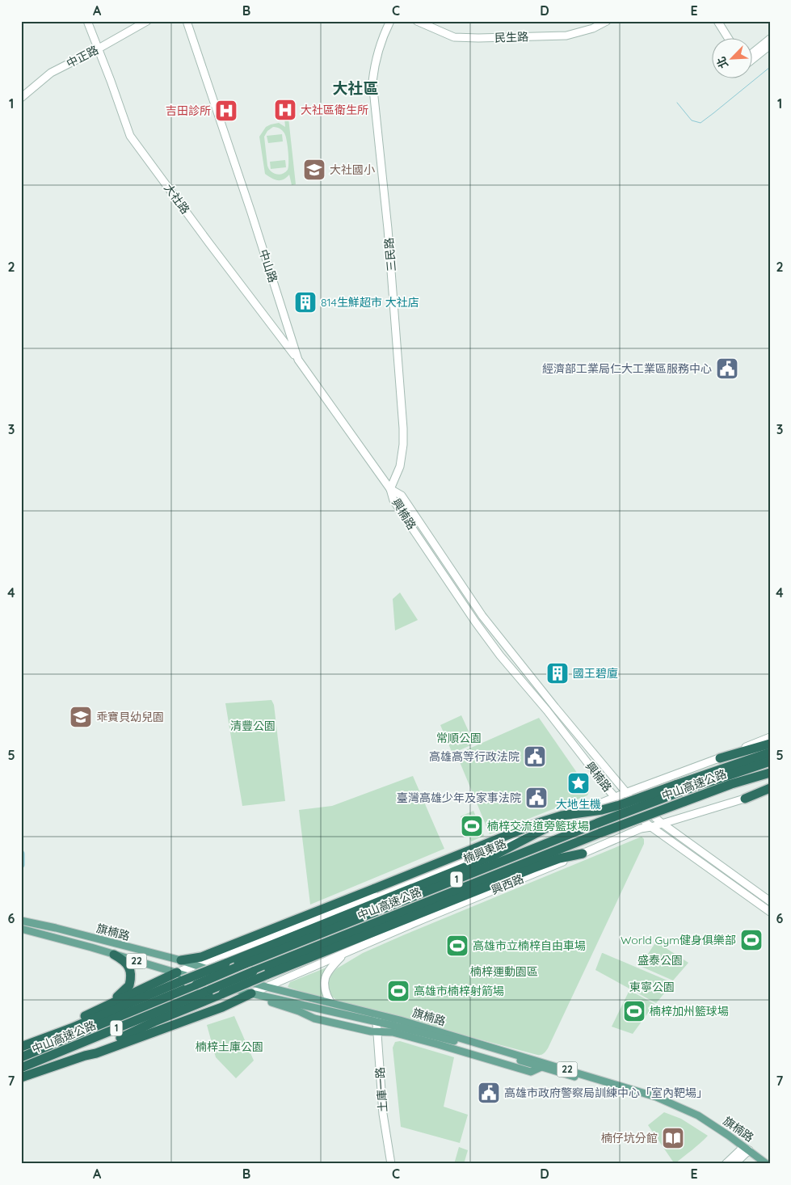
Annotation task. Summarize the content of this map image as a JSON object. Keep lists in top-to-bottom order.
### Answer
{
  "streets": {
    "highway": ["中山高速公路", "1"],
    "main road": ["旗楠路", "22"],
    "street": [
      "民生路",
      "中正路",
      "大社路",
      "三民路",
      "中山路",
      "興楠路",
      "楠興東路",
      "興西路",
      "土庫一路"
    ]
  },
  "crossings": [
    ["中正路", "大社路"],
    ["大社路", "中山路"],
    ["三民路", "中山路"],
    ["三民路", "興楠路"],
    ["中山路", "興楠路"],
    ["興楠路", "楠興東路"],
    ["興楠路", "興西路"],
    ["楠興東路", "旗楠路"],
    ["興西路", "旗楠路"],
    ["旗楠路", "土庫一路"]
  ],
  "districts": ["大社區"],
  "parks": [
    "清豐公園",
    "常順公園",
    "盛泰公園",
    "楠梓運動園區",
    "東寧公園",
    "楠梓土庫公園"
  ],
  "places": {
    "hospital": ["大社區衛生所", "吉田診所"],
    "school or university": ["大社國小", "乖寶貝幼兒園"],
    "building": ["814生鮮超市 大社店", "國王碧廈"],
    "public building": [
      "經濟部工業局仁大工業區服務中心",
      "高雄高等行政法院",
      "臺灣高雄少年及家事法院",
      "高雄市政府警察局訓練中心「室內靶場」"
    ],
    "place": ["大地生機"],
    "sports": [
      "楠梓交流道旁籃球場",
      "World Gym健身俱樂部",
      "高雄市立楠梓自由車場",
      "高雄市楠梓射箭場",
      "楠梓加州籃球場"
    ],
    "library": ["楠仔坑分館"]
  },
  "north": "bottom left",
  "grid": {
    "columns": [
      "A",
      "B",
      "C",
      "D",
      "E"
    ],
    "rows": [
      "1",
      "2",
      "3",
      "4",
      "5",
      "6",
      "7"
    ]
  }
}
